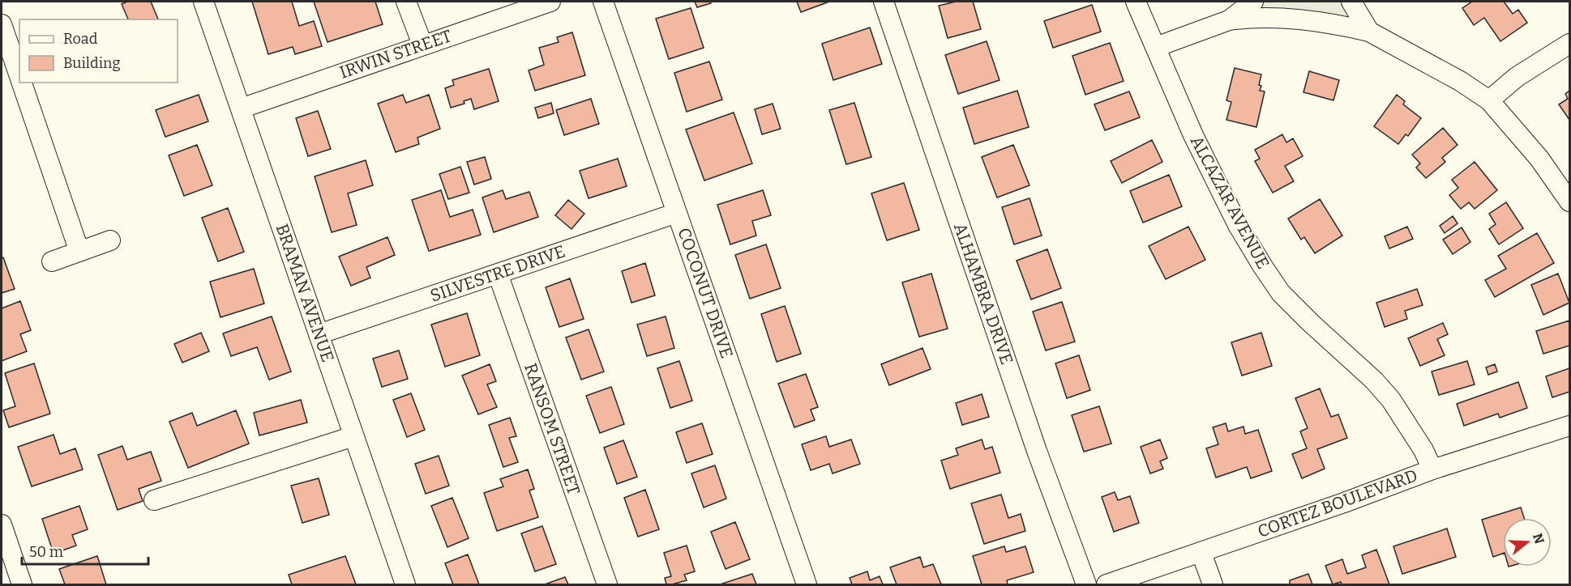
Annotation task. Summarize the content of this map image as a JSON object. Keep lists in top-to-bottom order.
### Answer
{
  "streets": {
    "street": [
      "IRWIN STREET",
      "ALCAZAR AVENUE",
      "SILVESTRE DRIVE",
      "BRAMAN AVENUE",
      "COCONUT DRIVE",
      "ALHAMBRA DRIVE",
      "RANSOM STREET",
      "CORTEZ BOULEVARD"
    ]
  },
  "crossings": [
    ["IRWIN STREET", "BRAMAN AVENUE"],
    ["ALCAZAR AVENUE", "CORTEZ BOULEVARD"],
    ["SILVESTRE DRIVE", "BRAMAN AVENUE"],
    ["SILVESTRE DRIVE", "COCONUT DRIVE"],
    ["SILVESTRE DRIVE", "RANSOM STREET"]
  ],
  "legend": ["Road", "Building"],
  "scale_bar": "50 m",
  "north": "right"
}
